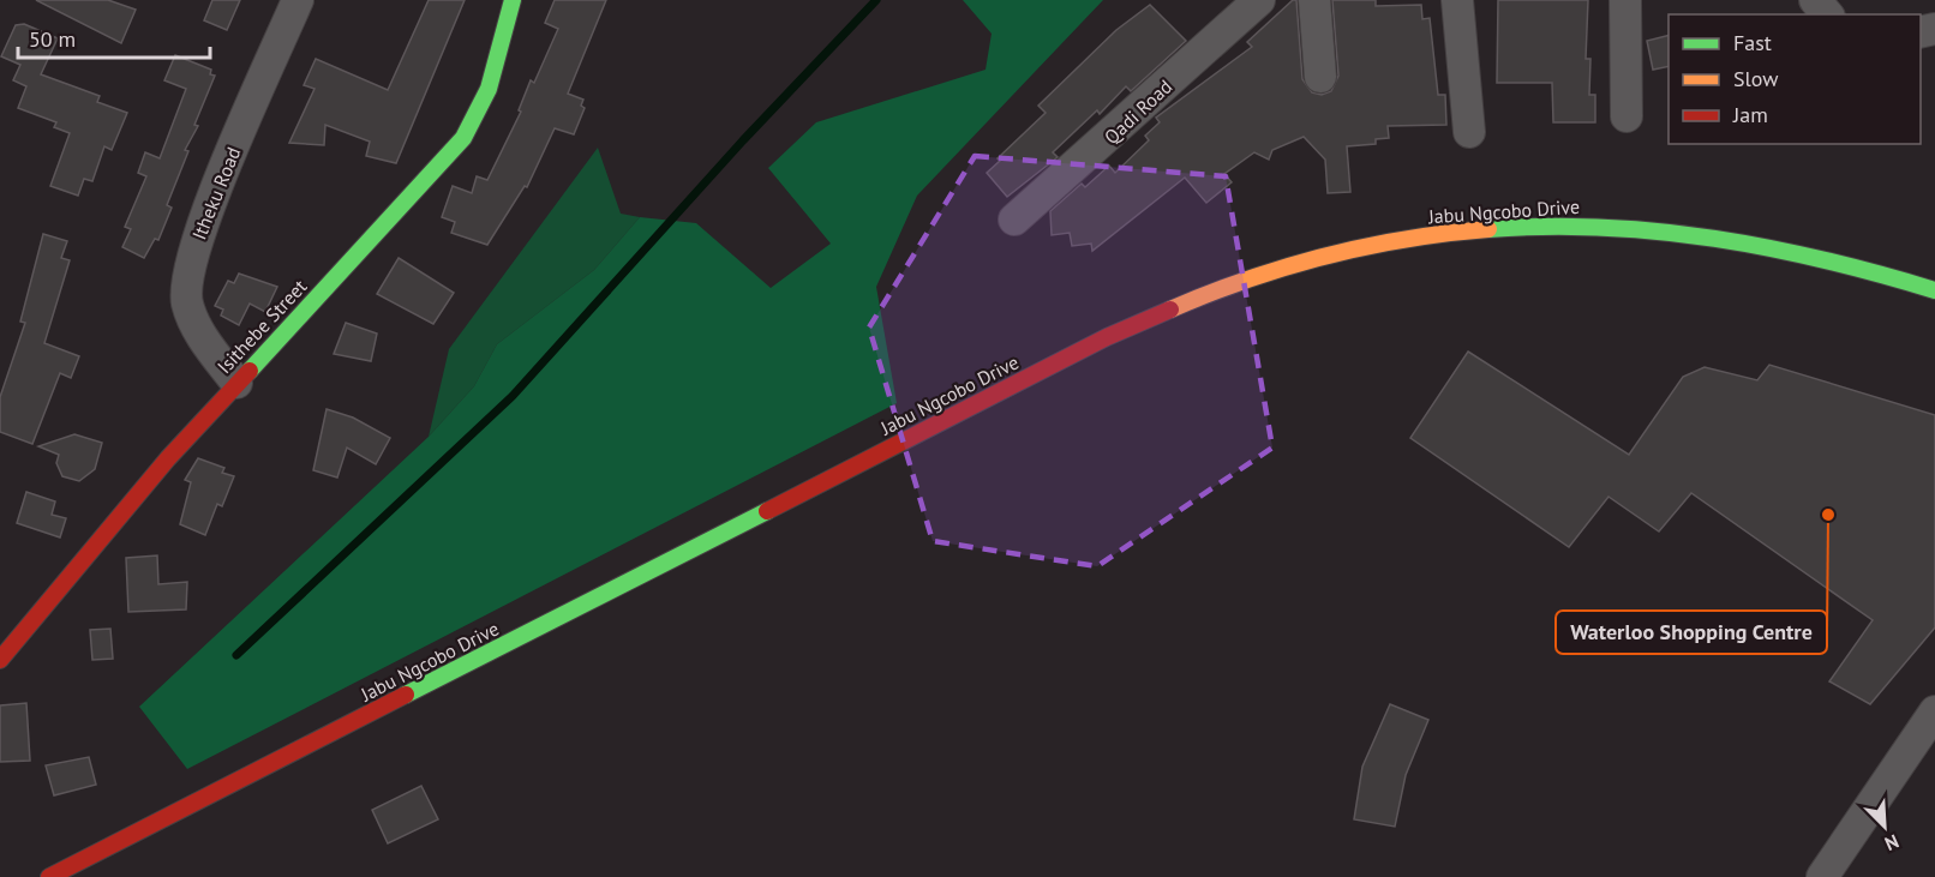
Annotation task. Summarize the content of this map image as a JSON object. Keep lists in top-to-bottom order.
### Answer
{
  "streets": {
    "main road": ["Jabu Ngcobo Drive", "Isithebe Street"],
    "street": ["Qadi Road", "Itheku Road"]
  },
  "crossings": [
    ["Itheku Road", "Isithebe Street"]
  ],
  "places": ["Waterloo Shopping Centre"],
  "legend": ["Fast", "Slow", "Jam"],
  "scale_bar": "50 m",
  "north": "bottom right"
}
